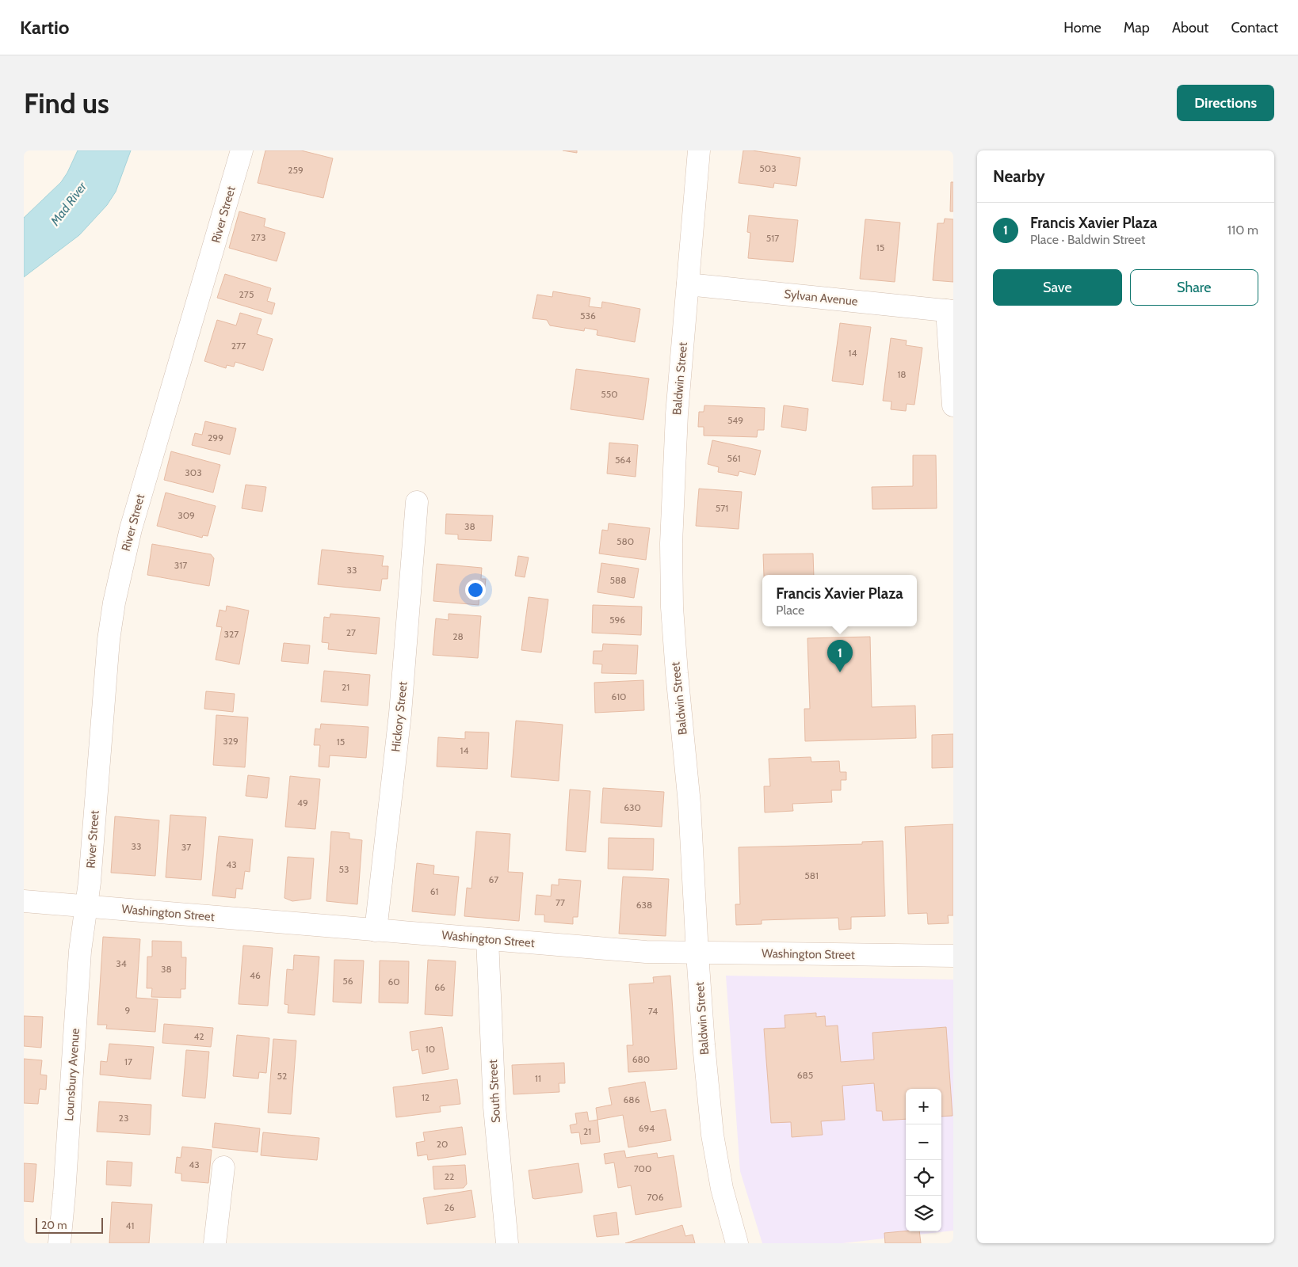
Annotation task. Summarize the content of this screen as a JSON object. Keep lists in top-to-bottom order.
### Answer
{
  "streets": {
    "street": [
      "River Street",
      "Sylvan Avenue",
      "Baldwin Street",
      "Hickory Street",
      "Washington Street",
      "Lounsbury Avenue",
      "South Street"
    ]
  },
  "crossings": [
    ["River Street", "Washington Street"],
    ["River Street", "Lounsbury Avenue"],
    ["Sylvan Avenue", "Baldwin Street"],
    ["Baldwin Street", "Washington Street"],
    ["Hickory Street", "Washington Street"],
    ["Washington Street", "Lounsbury Avenue"],
    ["Washington Street", "South Street"]
  ],
  "water": ["Mad River"],
  "house_numbers": [
    "503",
    "259",
    "273",
    "517",
    "15",
    "275",
    "536",
    "277",
    "14",
    "18",
    "550",
    "549",
    "299",
    "561",
    "564",
    "303",
    "571",
    "309",
    "38",
    "580",
    "317",
    "33",
    "588",
    "596",
    "27",
    "327",
    "28",
    "21",
    "610",
    "329",
    "15",
    "14",
    "49",
    "630",
    "33",
    "37",
    "43",
    "53",
    "581",
    "67",
    "61",
    "77",
    "638",
    "34",
    "38",
    "46",
    "56",
    "60",
    "66",
    "9",
    "74",
    "42",
    "10",
    "680",
    "17",
    "685",
    "52",
    "11",
    "12",
    "686",
    "23",
    "694",
    "21",
    "20",
    "43",
    "700",
    "22",
    "706",
    "26",
    "41"
  ],
  "scale_bar": "20 m",
  "page": {
    "header": "Kartio",
    "nav": [
      "Home",
      "Map",
      "About",
      "Contact"
    ],
    "buttons": [
      "Directions",
      ["Save", "Share"]
    ],
    "title": "Find us",
    "heading": "Nearby",
    "list": [
      {
        "mark": "1",
        "name": "Francis Xavier Plaza",
        "note": "Place · Baldwin Street",
        "value": "110 m"
      }
    ],
    "popup": ["Francis Xavier Plaza", "Place"],
    "pins": "1",
    "map_buttons": ["+", "−"],
    "scale": "20 m"
  }
}
